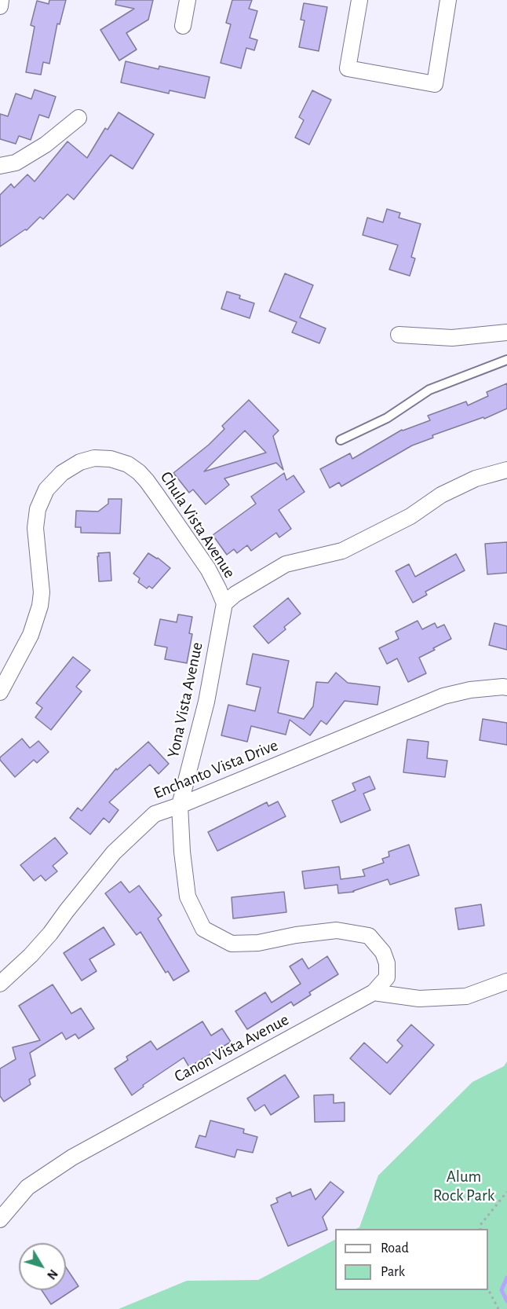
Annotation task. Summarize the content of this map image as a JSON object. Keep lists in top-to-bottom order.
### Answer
{
  "streets": {
    "street": [
      "Chula Vista Avenue",
      "Yona Vista Avenue",
      "Enchanto Vista Drive",
      "Canon Vista Avenue"
    ]
  },
  "crossings": [
    ["Chula Vista Avenue", "Yona Vista Avenue"],
    ["Yona Vista Avenue", "Enchanto Vista Drive"],
    ["Yona Vista Avenue", "Canon Vista Avenue"]
  ],
  "parks": ["Alum Rock Park"],
  "legend": ["Road", "Park"],
  "north": "bottom right"
}
